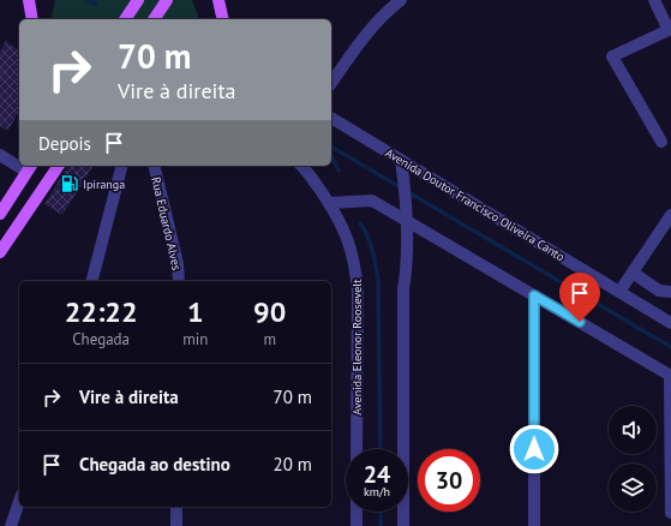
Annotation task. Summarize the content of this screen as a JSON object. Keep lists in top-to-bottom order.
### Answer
{
  "streets": {
    "street": ["Avenida Doutor Francisco Oliveira Canto", "Rua Eduardo Alves", "Avenida Eleonor Roosevelt"]
  },
  "places": {
    "fuel station": ["Ipiranga"]
  },
  "page": {
    "turn": ["70 m", "Vire à direita"],
    "then": "Depois",
    "eta": [
      "22:22",
      "Chegada",
      "1",
      "min",
      "90",
      "m"
    ],
    "list": [
      {
        "name": "Vire à direita",
        "value": "70 m"
      },
      {
        "name": "Chegada ao destino",
        "value": "20 m"
      }
    ],
    "speed": "24 km/h",
    "limit": "30"
  }
}
